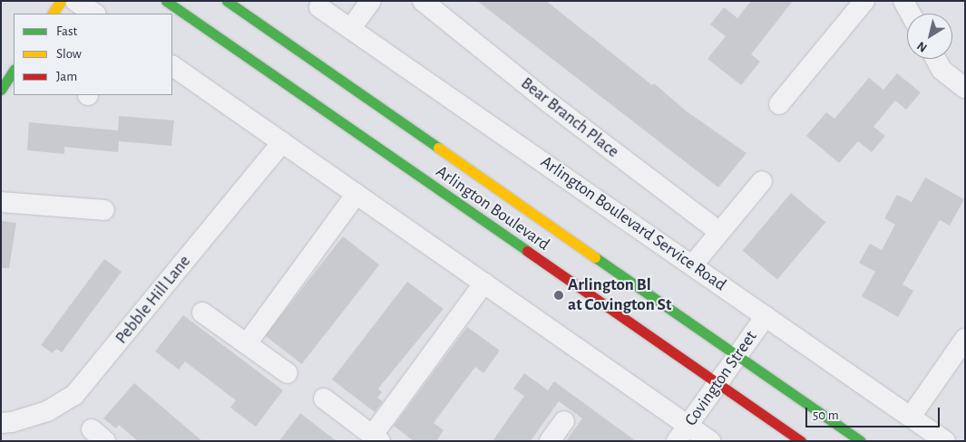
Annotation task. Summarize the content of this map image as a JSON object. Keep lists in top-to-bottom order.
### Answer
{
  "streets": {
    "main road": ["Arlington Boulevard"],
    "street": [
      "Bear Branch Place",
      "Arlington Boulevard Service Road",
      "Pebble Hill Lane",
      "Covington Street"
    ]
  },
  "crossings": [
    ["Arlington Boulevard", "Covington Street"],
    ["Arlington Boulevard Service Road", "Covington Street"]
  ],
  "places": ["Arlington Bl at Covington St"],
  "legend": ["Fast", "Slow", "Jam"],
  "scale_bar": "50 m",
  "north": "bottom left"
}
